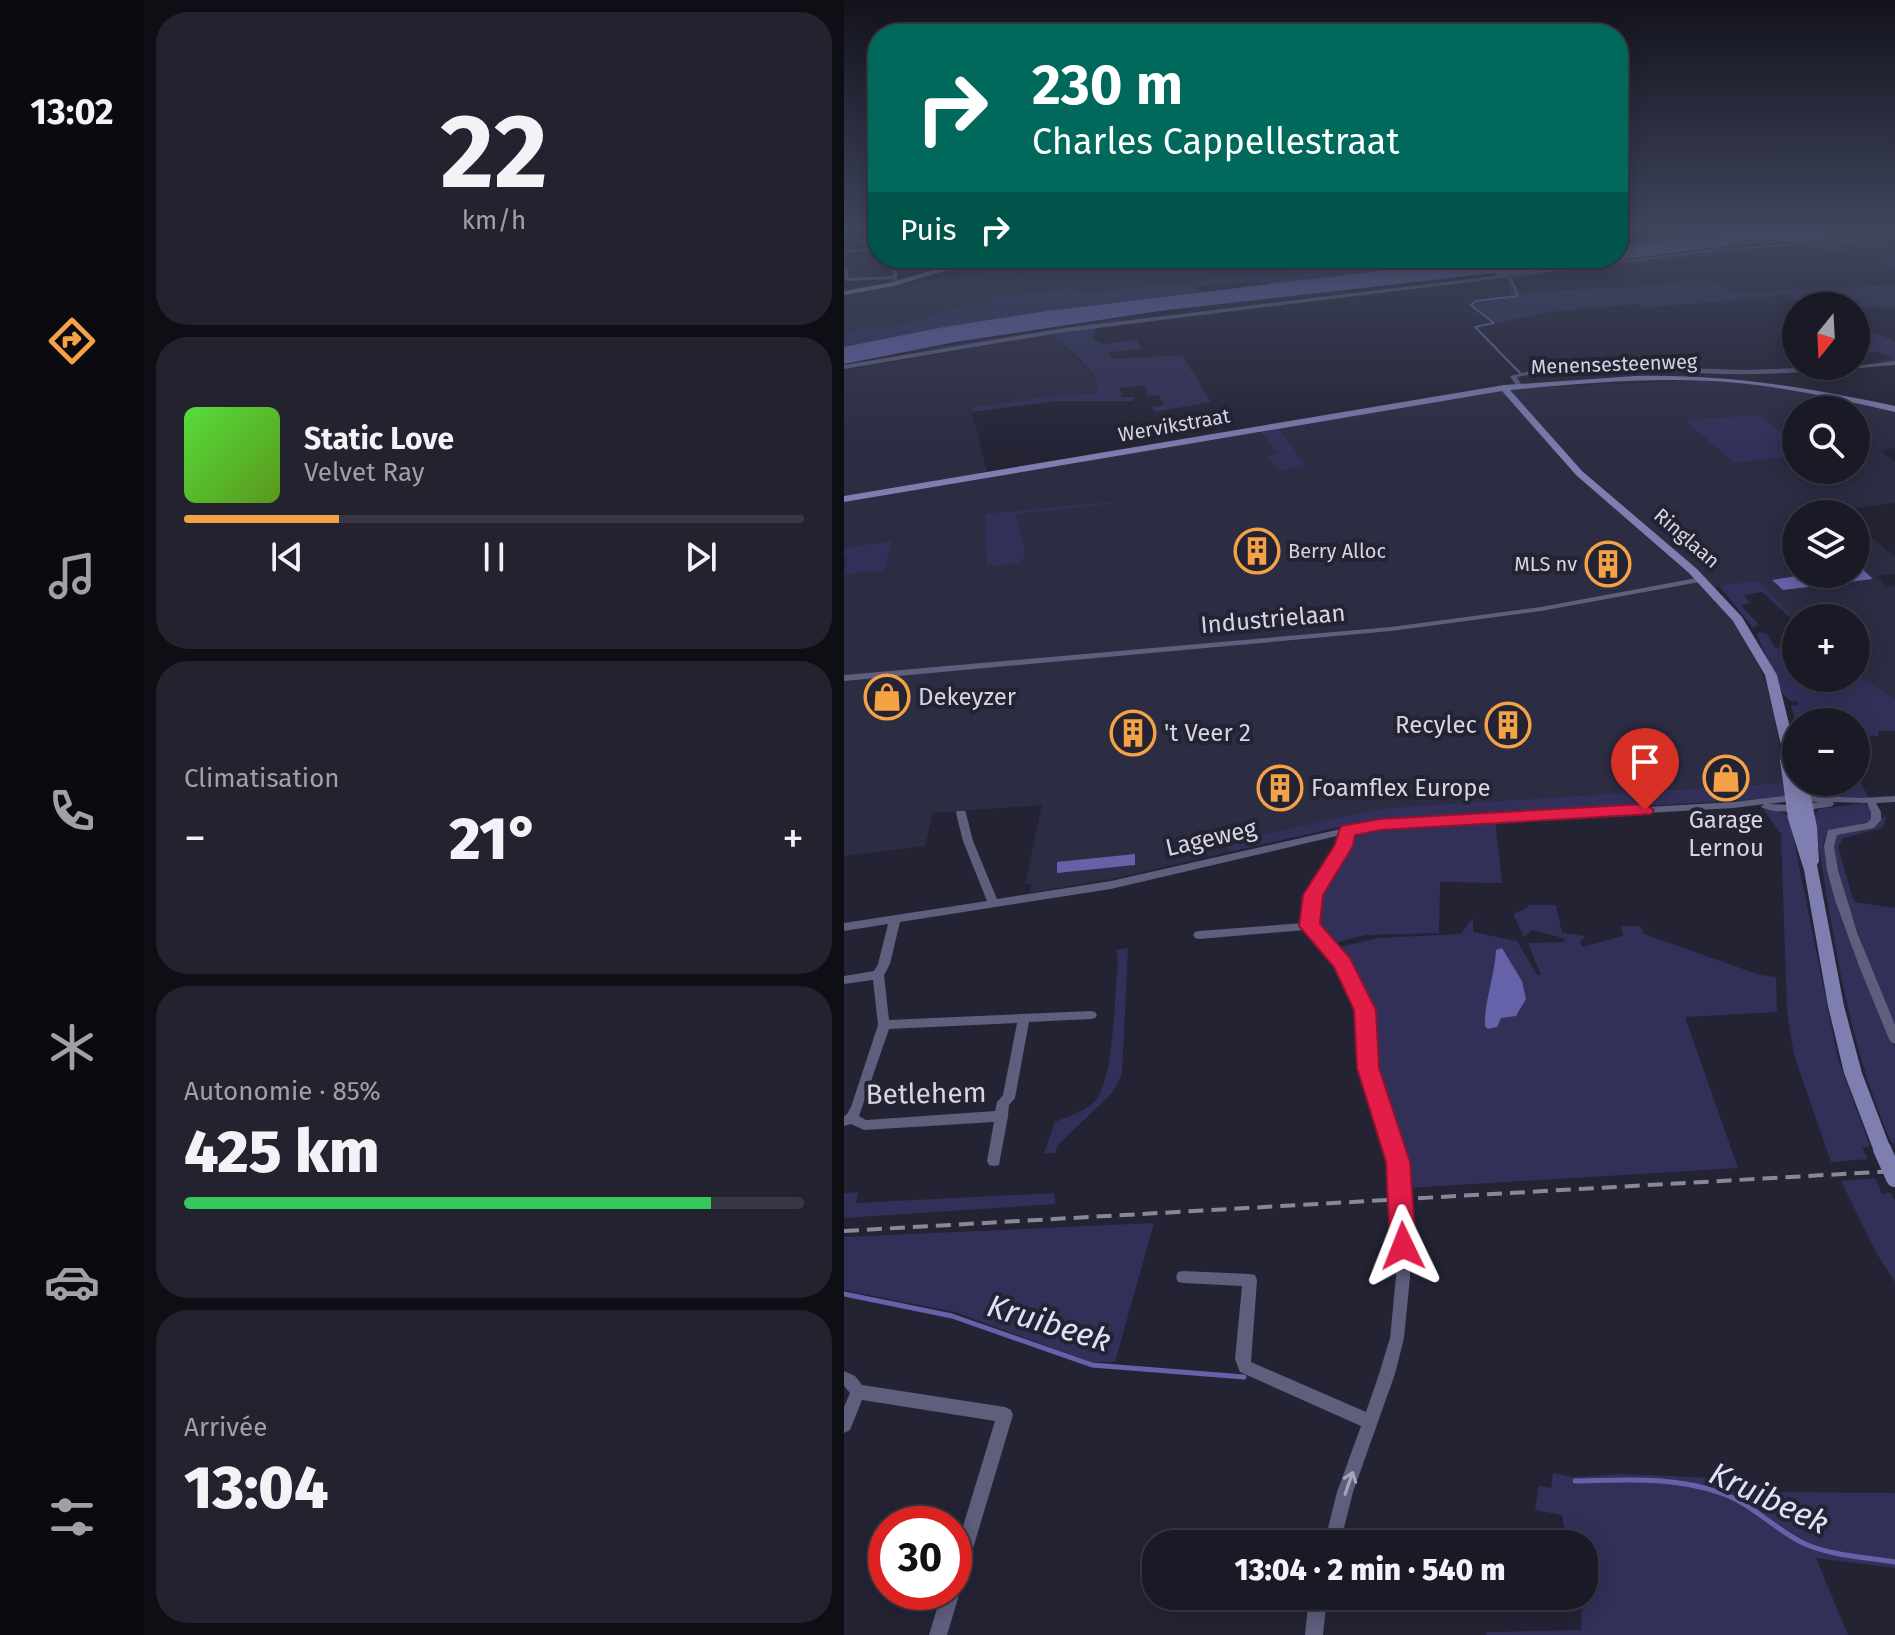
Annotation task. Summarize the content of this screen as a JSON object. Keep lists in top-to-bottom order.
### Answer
{
  "streets": {
    "main road": ["Menensesteenweg", "Wervikstraat", "Ringlaan"],
    "street": ["Industrielaan", "Lageweg", "Betlehem"]
  },
  "crossings": [
    ["Menensesteenweg", "Wervikstraat"],
    ["Menensesteenweg", "Ringlaan"],
    ["Wervikstraat", "Ringlaan"],
    ["Ringlaan", "Industrielaan"],
    ["Ringlaan", "Lageweg"],
    ["Lageweg", "Betlehem"]
  ],
  "water": ["Kruibeek"],
  "places": {
    "building": [
      "Berry Alloc",
      "MLS nv",
      "Recylec",
      "'t Veer 2",
      "Foamflex Europe"
    ],
    "shop": ["Dekeyzer", "Garage Lernou"]
  },
  "north": "bottom",
  "page": {
    "tabs": "13:02",
    "tile": [
      ["22", "km/h"],
      "Climatisation",
      ["Autonomie · 85%", "425 km"],
      ["Arrivée", "13:04"]
    ],
    "turn": ["230 m", "Charles Cappellestraat"],
    "then": "Puis",
    "map_buttons": ["+", "−"],
    "song": ["Static Love", "Velvet Ray"],
    "heat": ["−", "21°", "+"],
    "limit": "30",
    "trip": "13:04 · 2 min · 540 m"
  }
}
